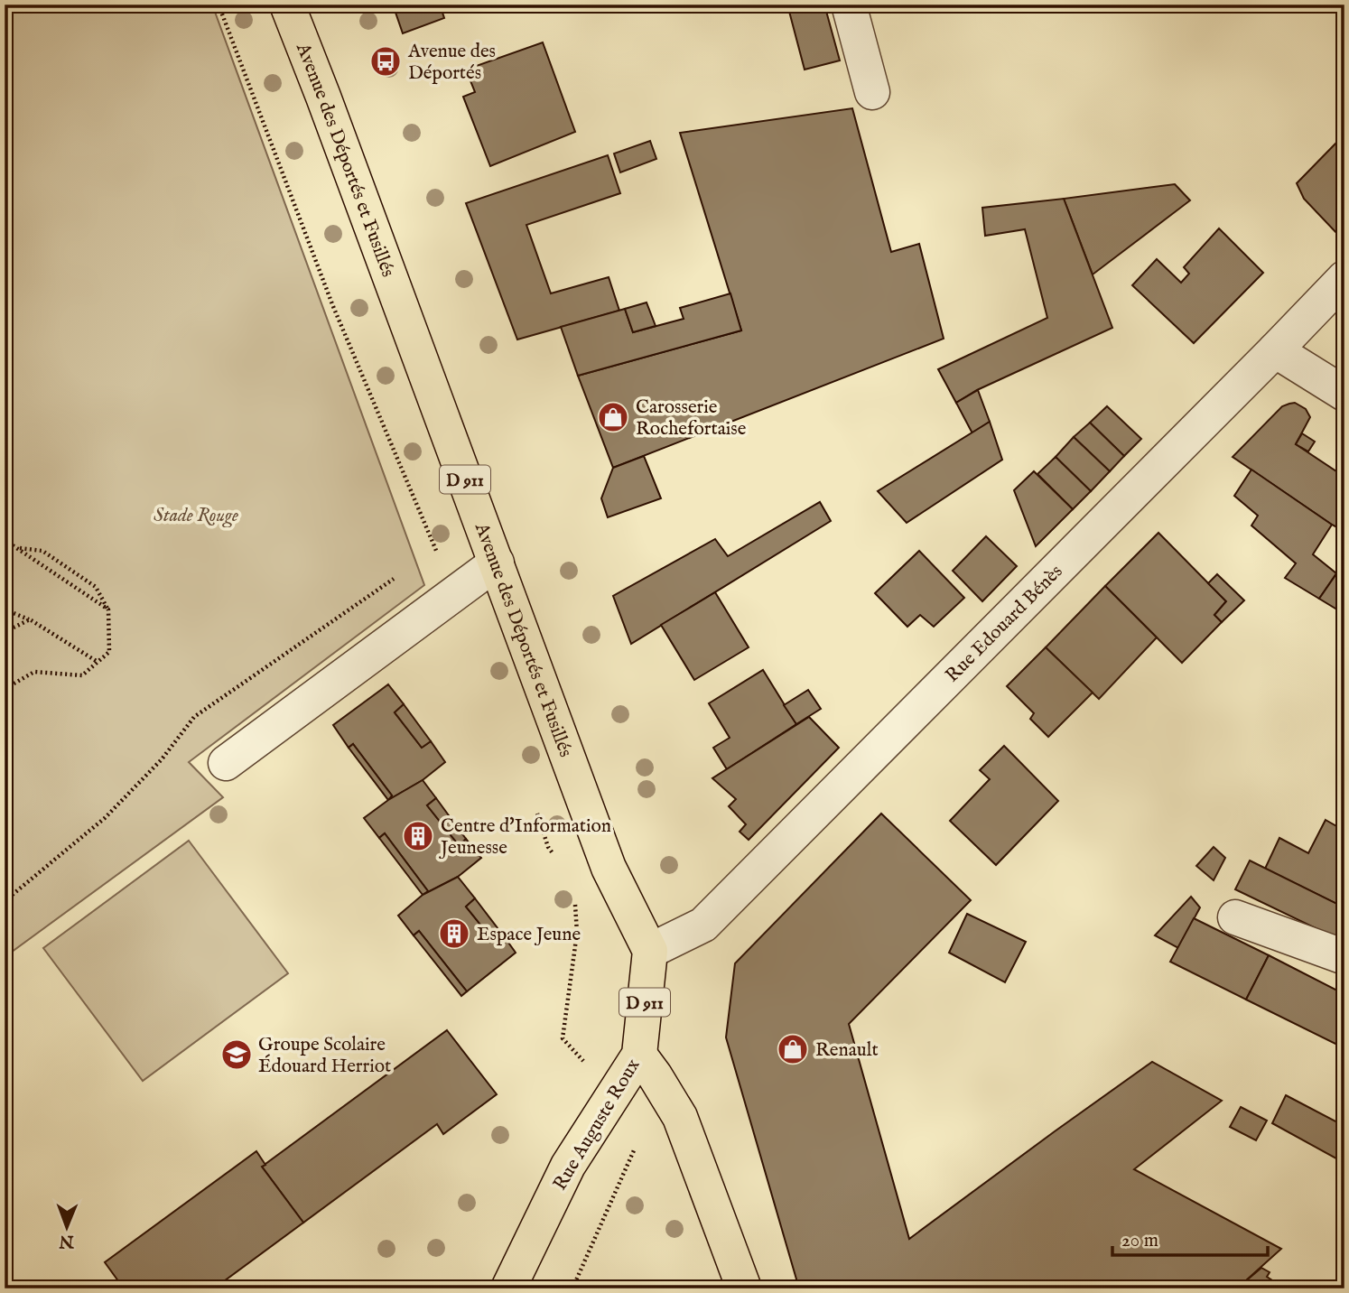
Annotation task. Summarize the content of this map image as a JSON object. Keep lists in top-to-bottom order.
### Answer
{
  "streets": {
    "main road": ["Avenue des Déportés et Fusillés", "D 911", "Rue Auguste Roux"],
    "street": ["Rue Edouard Bénès"]
  },
  "crossings": [
    ["Avenue des Déportés et Fusillés", "Rue Edouard Bénès"],
    ["Avenue des Déportés et Fusillés", "Rue Auguste Roux"],
    ["Rue Edouard Bénès", "Rue Auguste Roux"]
  ],
  "parks": ["Stade Rouge"],
  "places": {
    "bus stop": ["Avenue des Déportés"],
    "shop": ["Carosserie Rochefortaise", "Renault"],
    "building": ["Centre d'Information Jeunesse", "Espace Jeune"],
    "school or university": ["Groupe Scolaire Édouard Herriot"]
  },
  "scale_bar": "20 m",
  "north": "bottom"
}
